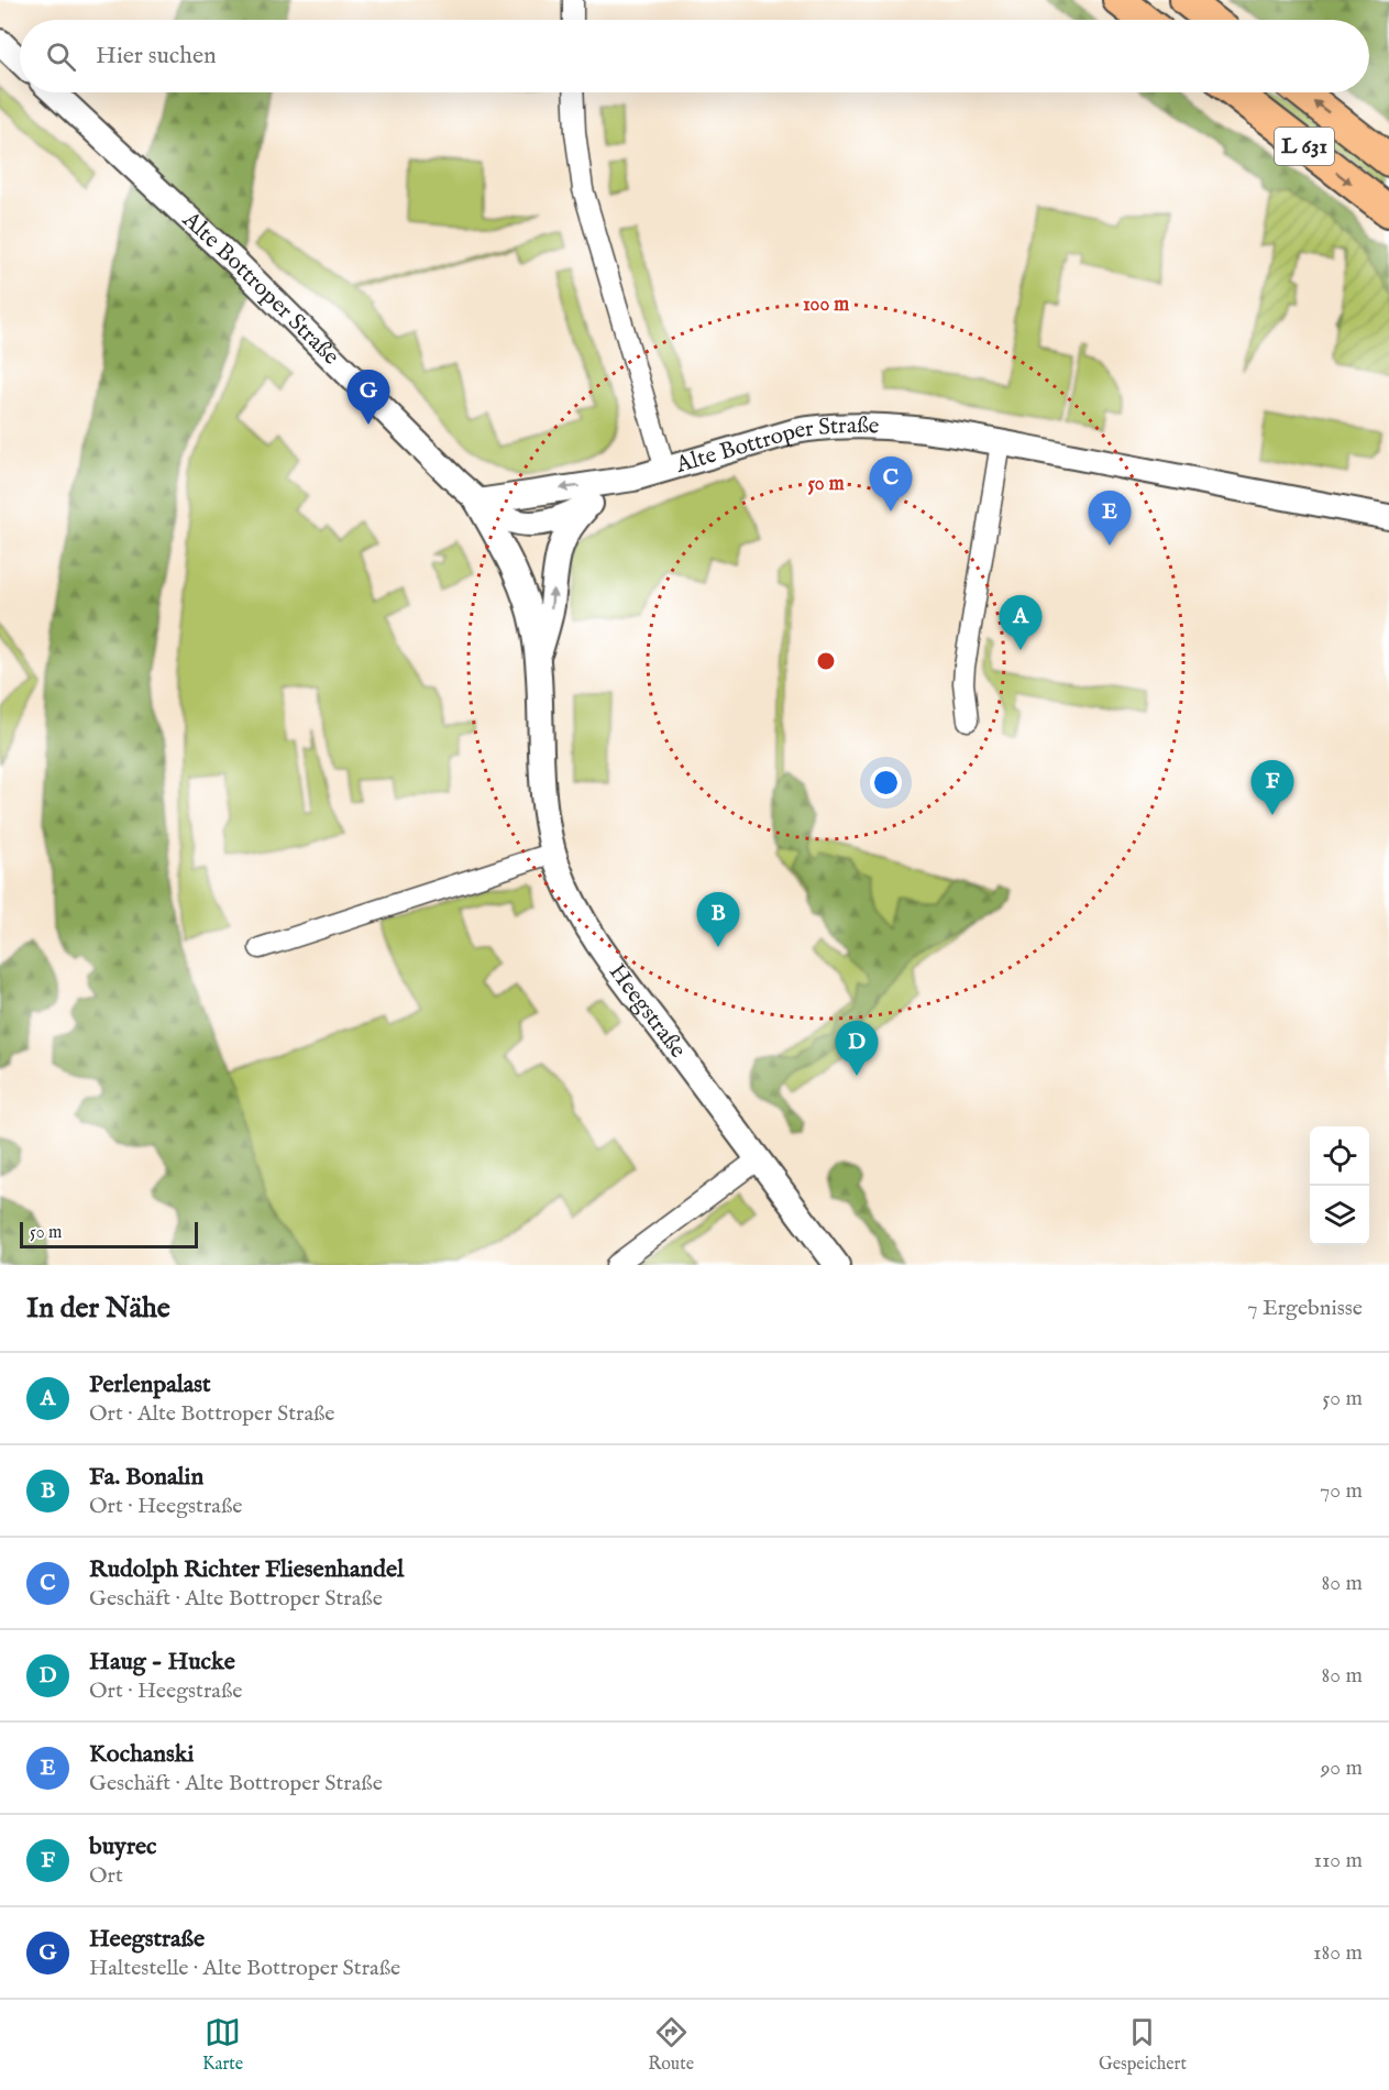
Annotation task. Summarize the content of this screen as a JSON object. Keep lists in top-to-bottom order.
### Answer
{
  "streets": {
    "main road": ["L 631"],
    "street": ["Alte Bottroper Straße", "Heegstraße"]
  },
  "crossings": [
    ["Alte Bottroper Straße", "Heegstraße"]
  ],
  "scale_bar": "50 m",
  "page": {
    "search": "Hier suchen",
    "pins": [
      "G",
      "C",
      "E",
      "A",
      "F",
      "B",
      "D"
    ],
    "scale": "50 m",
    "heading": ["In der Nähe", "7 Ergebnisse"],
    "list": [
      {
        "mark": "A",
        "name": "Perlenpalast",
        "note": "Ort · Alte Bottroper Straße",
        "value": "50 m"
      },
      {
        "mark": "B",
        "name": "Fa. Bonalin",
        "note": "Ort · Heegstraße",
        "value": "70 m"
      },
      {
        "mark": "C",
        "name": "Rudolph Richter Fliesenhandel",
        "note": "Geschäft · Alte Bottroper Straße",
        "value": "80 m"
      },
      {
        "mark": "D",
        "name": "Haug - Hucke",
        "note": "Ort · Heegstraße",
        "value": "80 m"
      },
      {
        "mark": "E",
        "name": "Kochanski",
        "note": "Geschäft · Alte Bottroper Straße",
        "value": "90 m"
      },
      {
        "mark": "F",
        "name": "buyrec",
        "note": "Ort",
        "value": "110 m"
      },
      {
        "mark": "G",
        "name": "Heegstraße",
        "note": "Haltestelle · Alte Bottroper Straße",
        "value": "180 m"
      }
    ],
    "nav": ["Karte", "Route", "Gespeichert"]
  },
  "rings": ["100 m", "50 m"]
}
